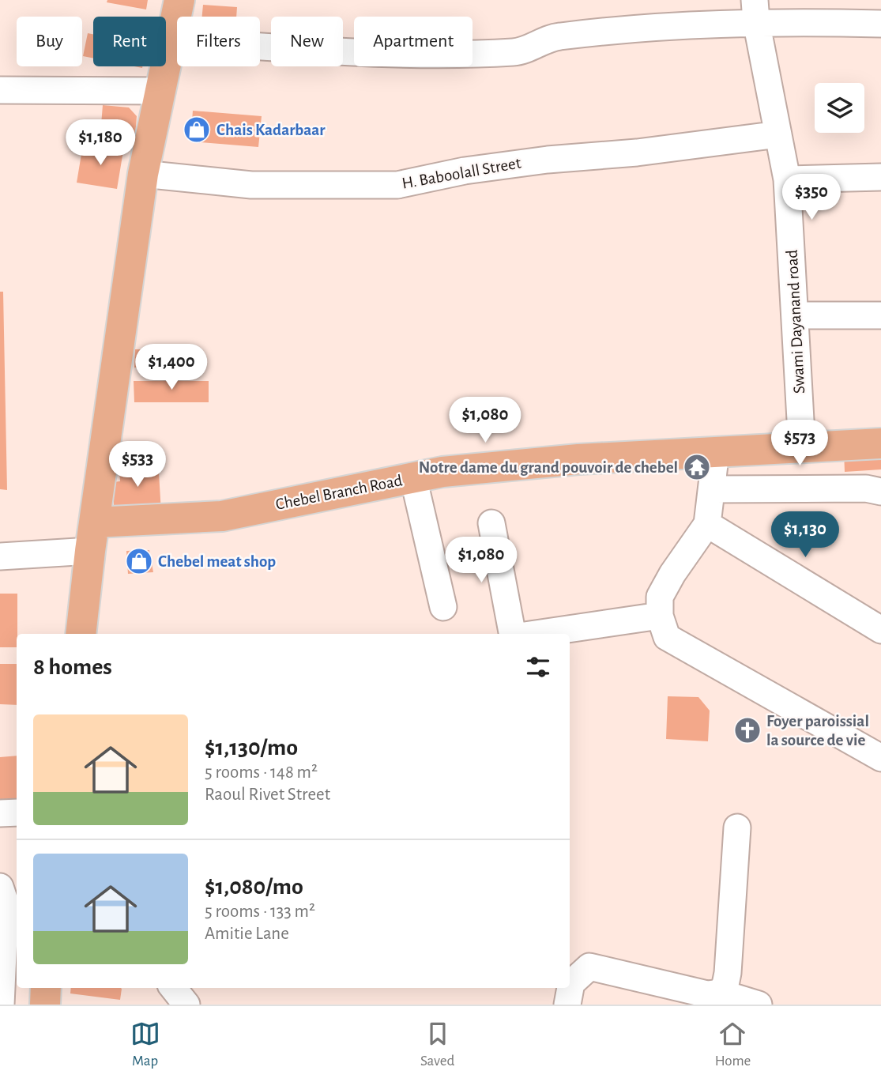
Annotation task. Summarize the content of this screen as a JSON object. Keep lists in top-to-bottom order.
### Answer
{
  "streets": {
    "main road": ["Chebel Branch Road"],
    "street": ["H. Baboolall Street", "Swami Dayanand road"]
  },
  "crossings": [
    ["H. Baboolall Street", "Swami Dayanand road"],
    ["Swami Dayanand road", "Chebel Branch Road"]
  ],
  "places": {
    "shop": ["Chais Kadarbaar", "Chebel meat shop"],
    "temple": ["Notre dame du grand pouvoir de chebel"],
    "church": ["Foyer paroissial la source de vie"]
  },
  "page": {
    "chip": [
      "Buy",
      "Rent",
      "Filters",
      "New",
      "Apartment"
    ],
    "price": [
      "$1,180",
      "$350",
      "$1,400",
      "$1,080",
      "$573",
      "$533",
      "$1,130",
      "$1,080"
    ],
    "heading": "8 homes",
    "list": [
      {
        "name": "$1,130/mo",
        "note": "5 rooms · 148 m² · Raoul Rivet Street"
      },
      {
        "name": "$1,080/mo",
        "note": "5 rooms · 133 m² · Amitie Lane"
      }
    ],
    "tabs": ["Map", "Saved", "Home"]
  }
}
